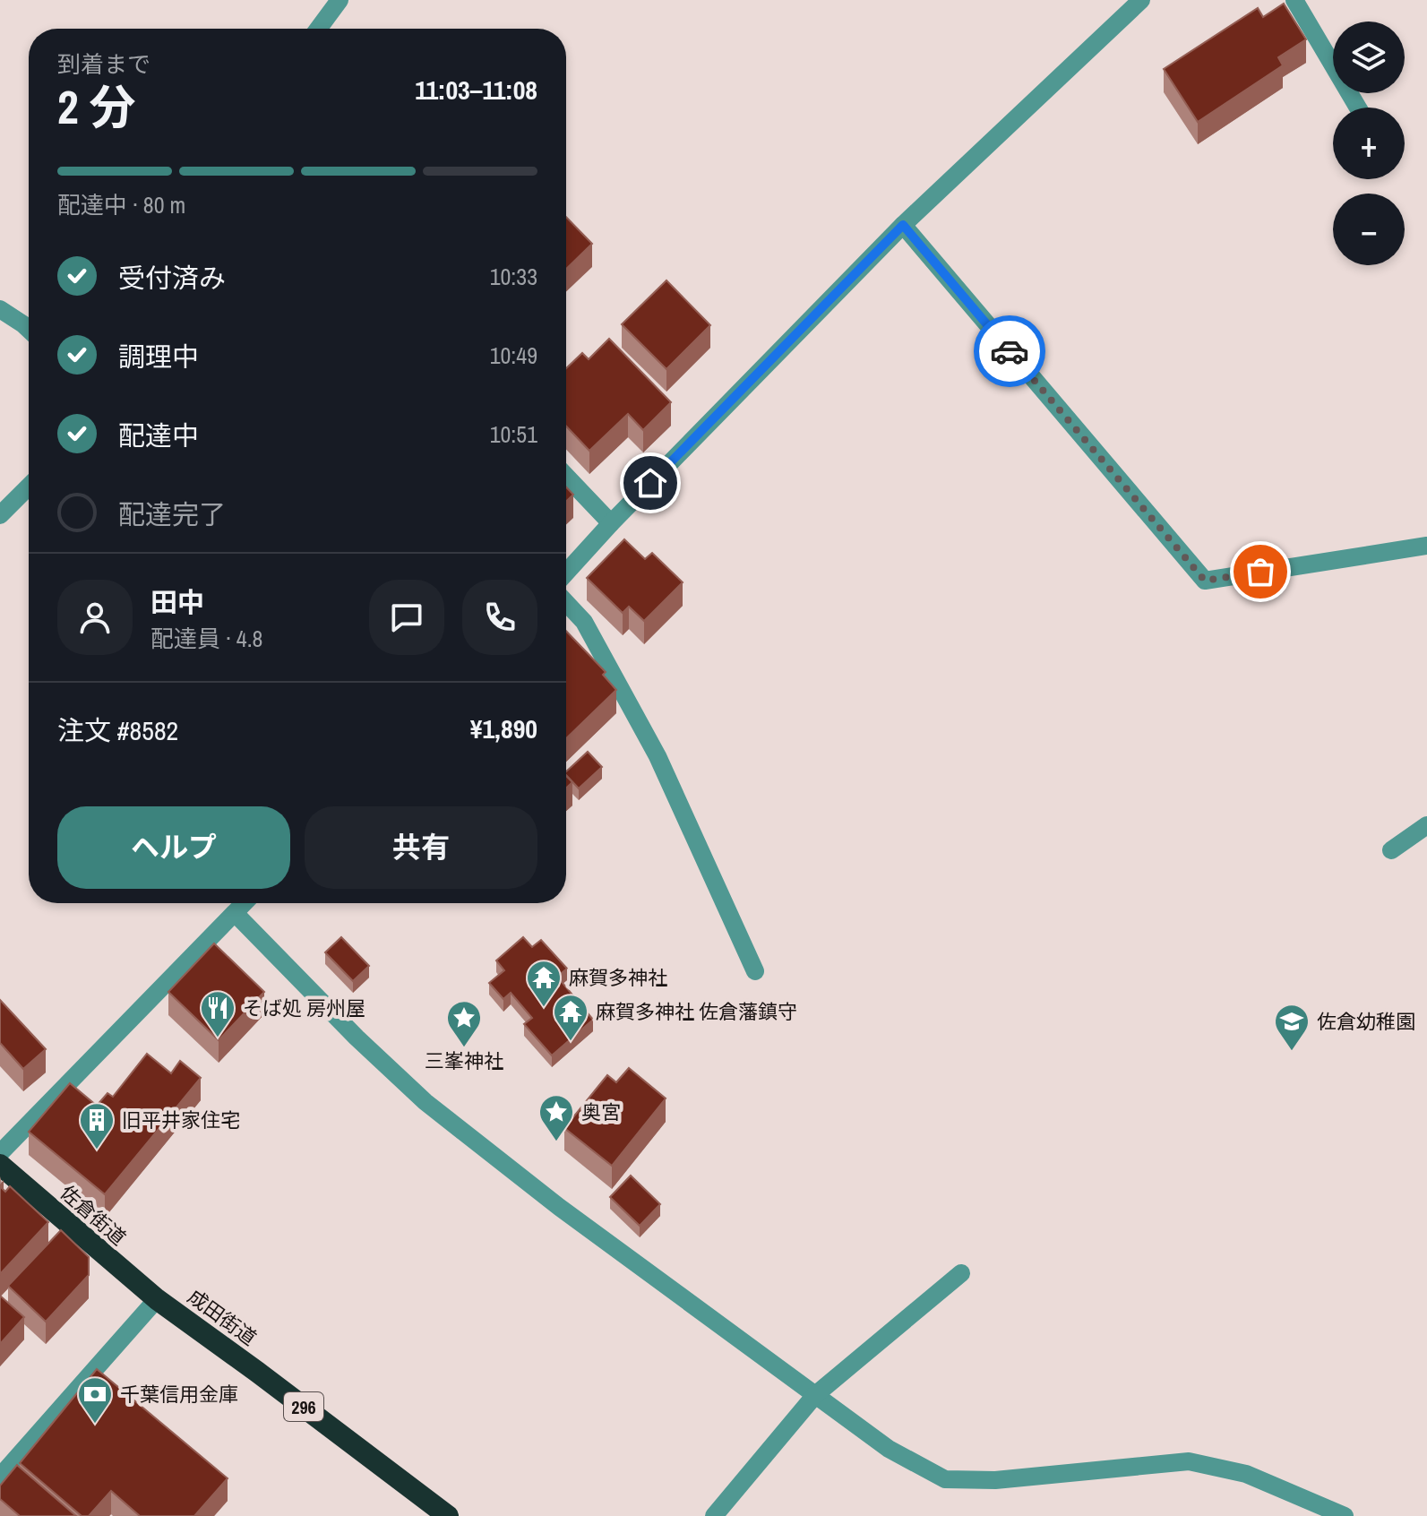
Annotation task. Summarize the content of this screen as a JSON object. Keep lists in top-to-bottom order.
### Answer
{
  "streets": {
    "highway": ["佐倉街道", "成田街道", "296"]
  },
  "crossings": [
    ["佐倉街道", "成田街道"]
  ],
  "places": {
    "temple": ["麻賀多神社", "麻賀多神社 佐倉藩鎮守"],
    "restaurant": ["そば処 房州屋"],
    "place": ["三峯神社", "奥宮"],
    "school or university": ["佐倉幼稚園"],
    "building": ["旧平井家住宅"],
    "bank": ["千葉信用金庫"]
  },
  "page": {
    "map_buttons": ["+", "−"],
    "heading": ["2 分", "到着まで", "11:03–11:08"],
    "panel": [
      "田中",
      "配達員 · 4.8",
      "注文 #8582",
      "¥1,890"
    ],
    "bar": "配達中 · 80 m",
    "list": [
      ["受付済み", "10:33"],
      ["調理中", "10:49"],
      ["配達中", "10:51"],
      "配達完了"
    ],
    "buttons": ["ヘルプ", "共有"]
  }
}
